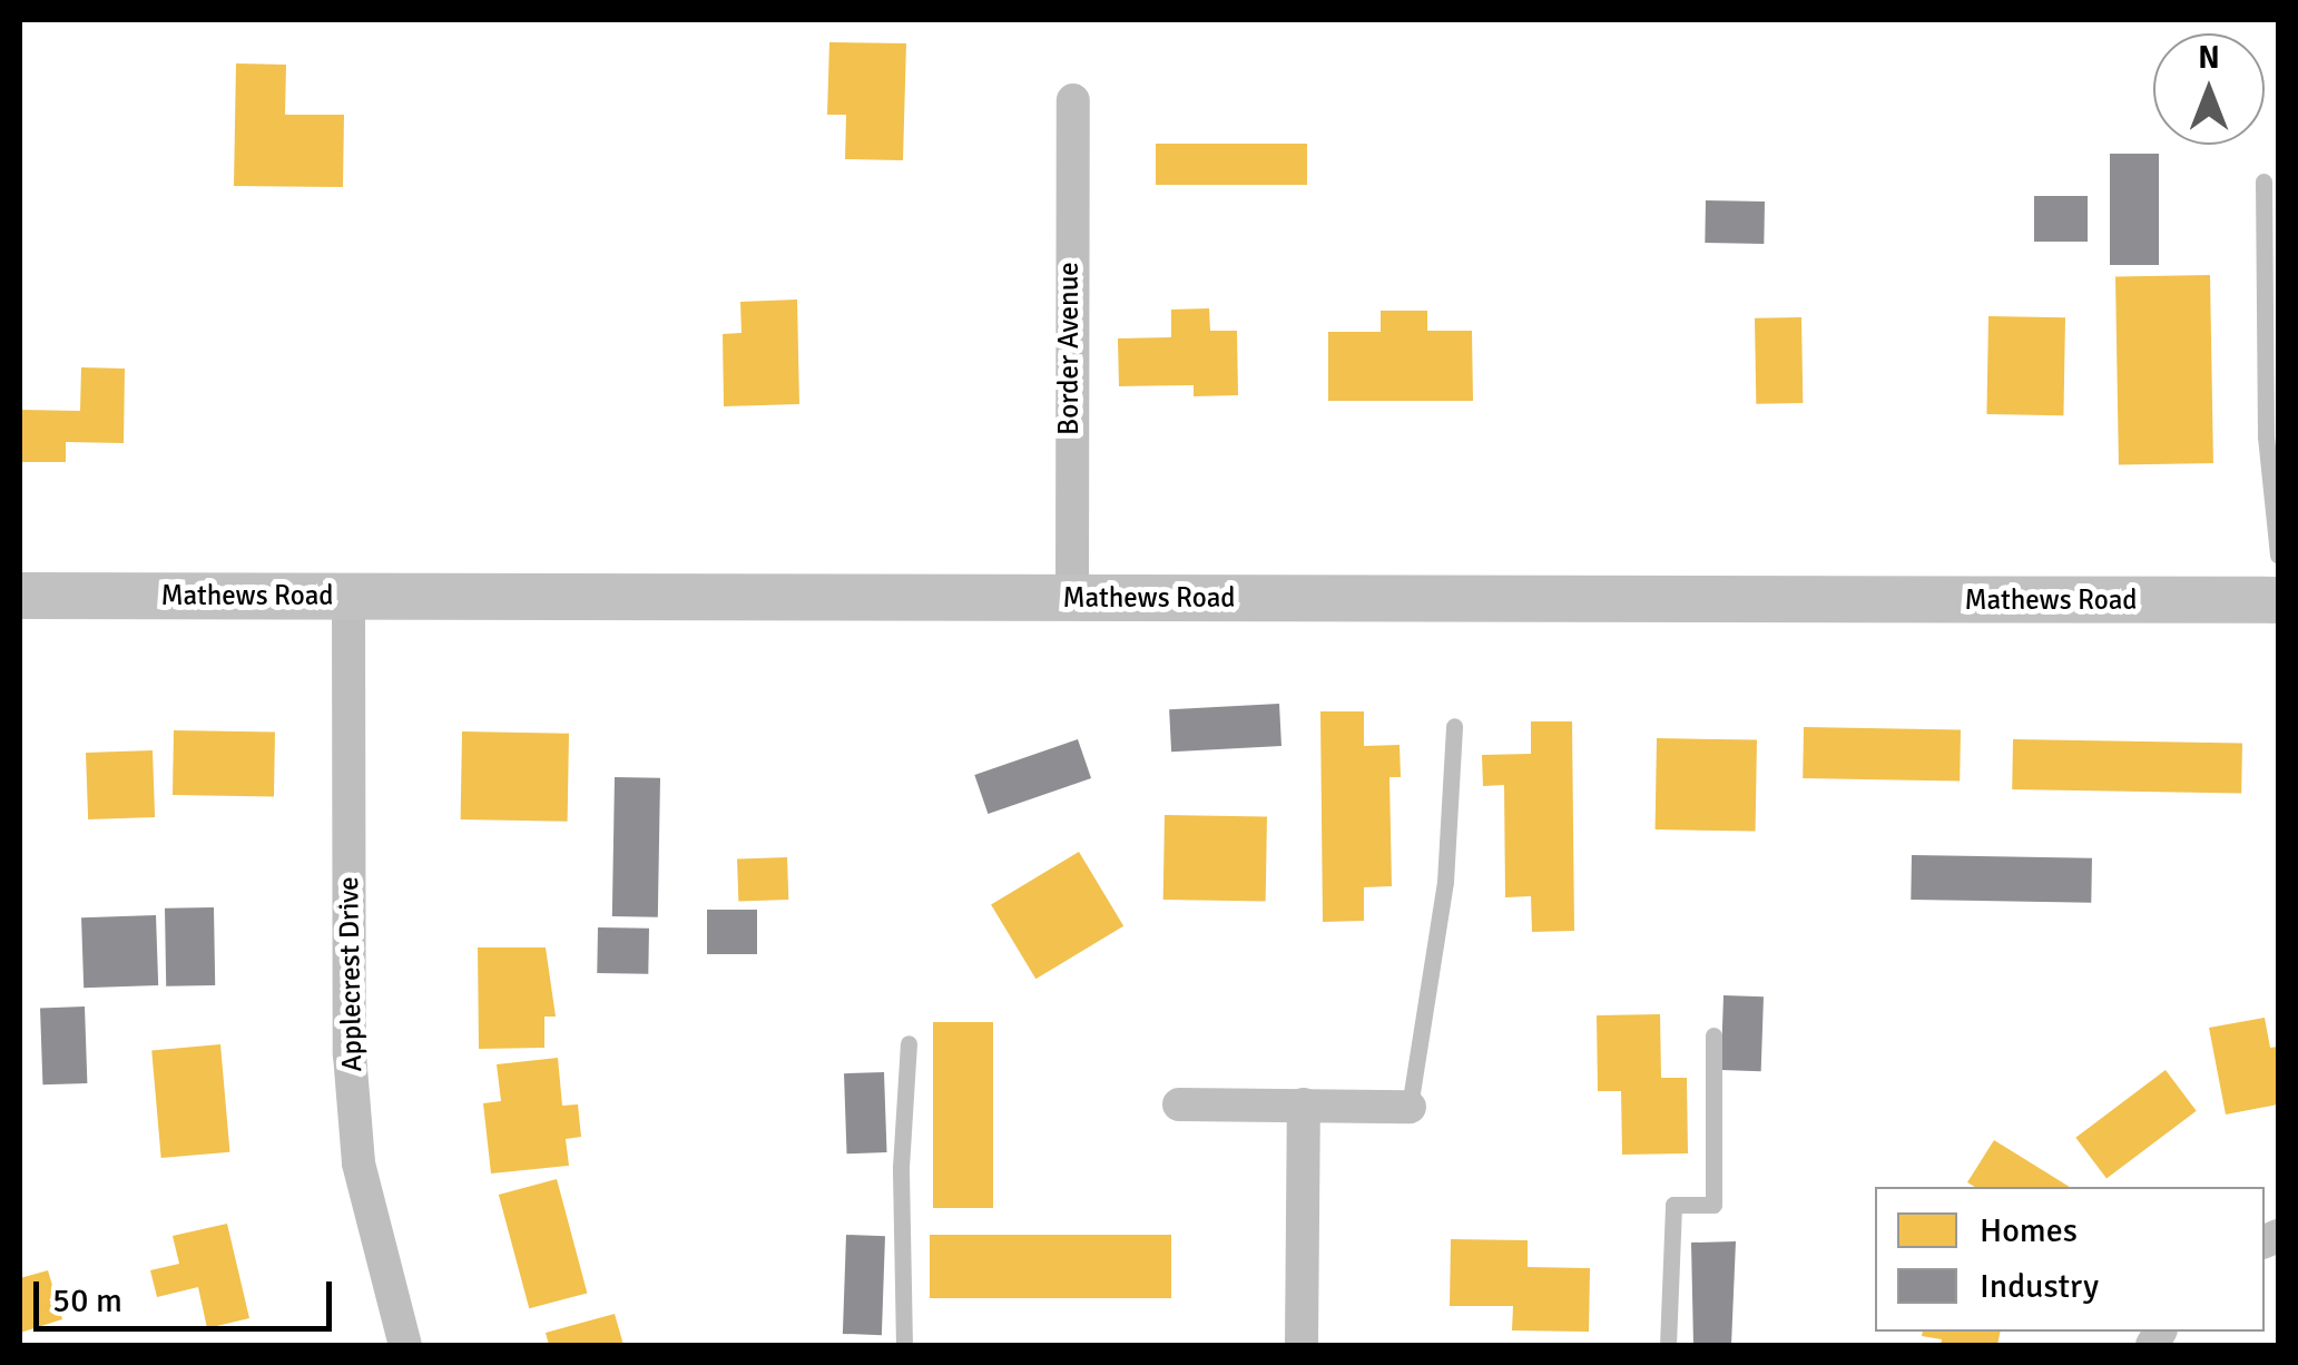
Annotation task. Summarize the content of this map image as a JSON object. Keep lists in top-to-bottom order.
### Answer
{
  "streets": {
    "street": ["Border Avenue", "Mathews Road", "Applecrest Drive"]
  },
  "crossings": [
    ["Border Avenue", "Mathews Road"],
    ["Mathews Road", "Applecrest Drive"]
  ],
  "legend": ["Homes", "Industry"],
  "scale_bar": "50 m",
  "north": "top"
}
